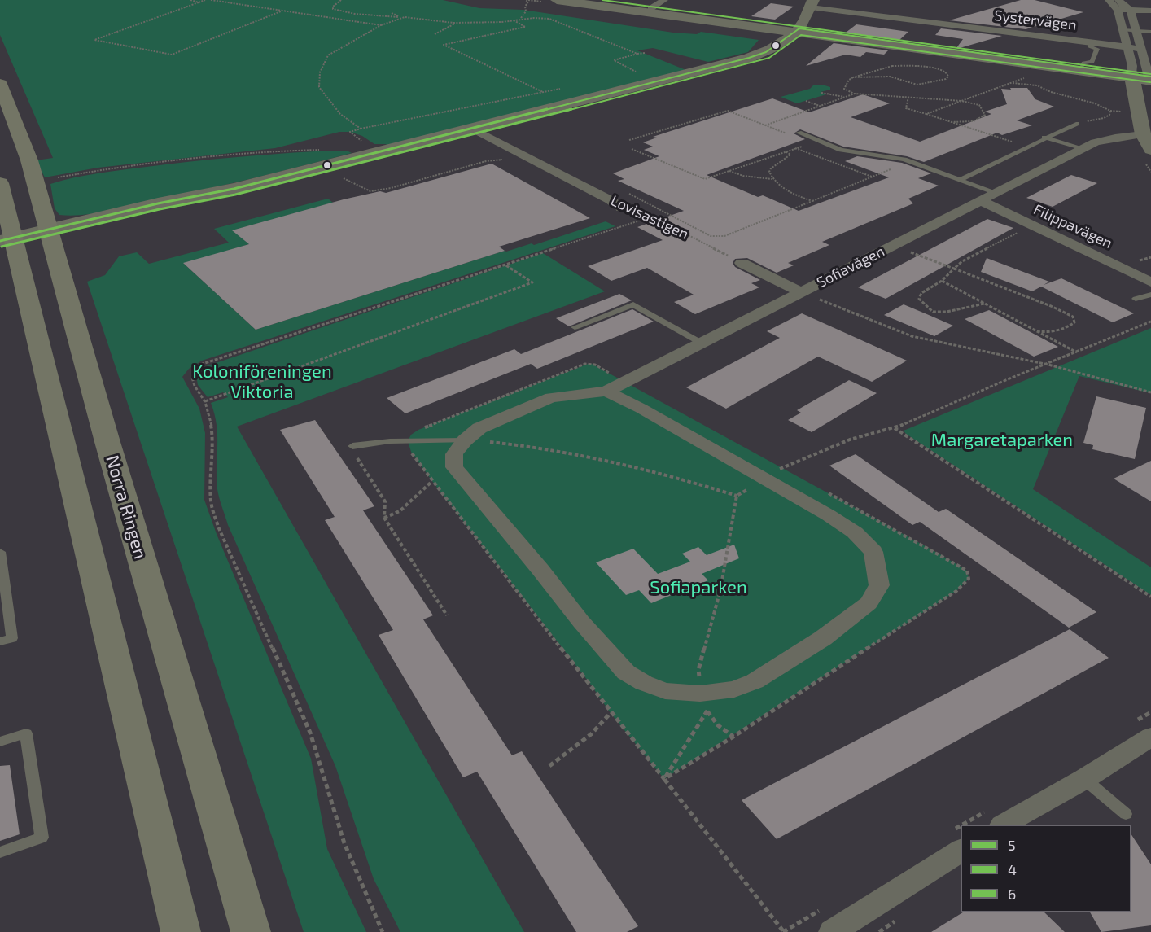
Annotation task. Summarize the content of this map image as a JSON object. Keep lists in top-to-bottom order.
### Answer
{
  "streets": {
    "main road": ["Norra Ringen"],
    "street": [
      "Systervägen",
      "Lovisastigen",
      "Filippavägen",
      "Sofiavägen"
    ]
  },
  "crossings": [
    ["Filippavägen", "Sofiavägen"]
  ],
  "parks": ["Koloniföreningen Viktoria", "Margaretaparken", "Sofiaparken"],
  "lines": ["transit line 6", "transit line 5", "transit line 4"],
  "legend": ["5", "4", "6"]
}
